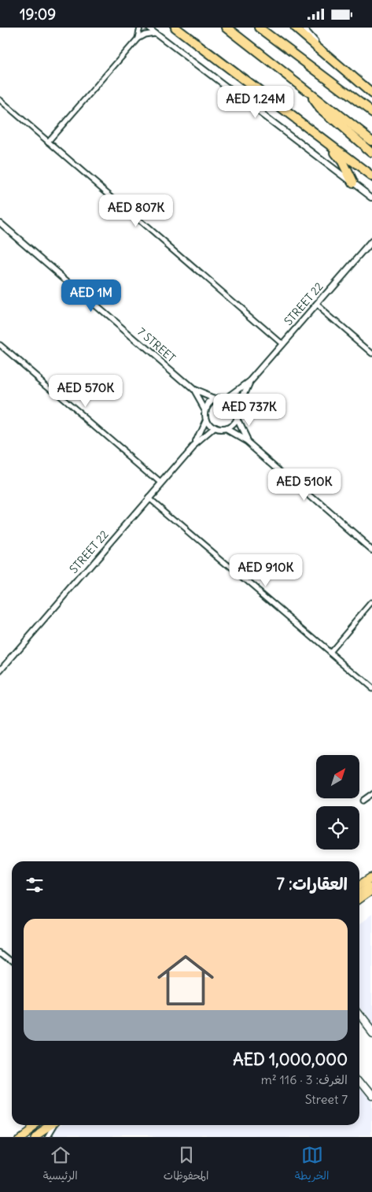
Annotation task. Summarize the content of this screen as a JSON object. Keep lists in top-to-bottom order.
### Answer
{
  "streets": {
    "street": ["STREET 22", "7 STREET"]
  },
  "crossings": [
    ["STREET 22", "7 STREET"]
  ],
  "north": "top right",
  "page": {
    "status": "19:09",
    "price": [
      "AED 1.24M",
      "AED 807K",
      "AED 1M",
      "AED 570K",
      "AED 737K",
      "AED 510K",
      "AED 910K"
    ],
    "heading": "العقارات: 7",
    "list": [
      {
        "name": "AED 1,000,000",
        "note": "الغرف: 3 · 116 m² · 7 Street"
      }
    ],
    "tabs": ["الخريطة", "المحفوظات", "الرئيسية"]
  }
}
